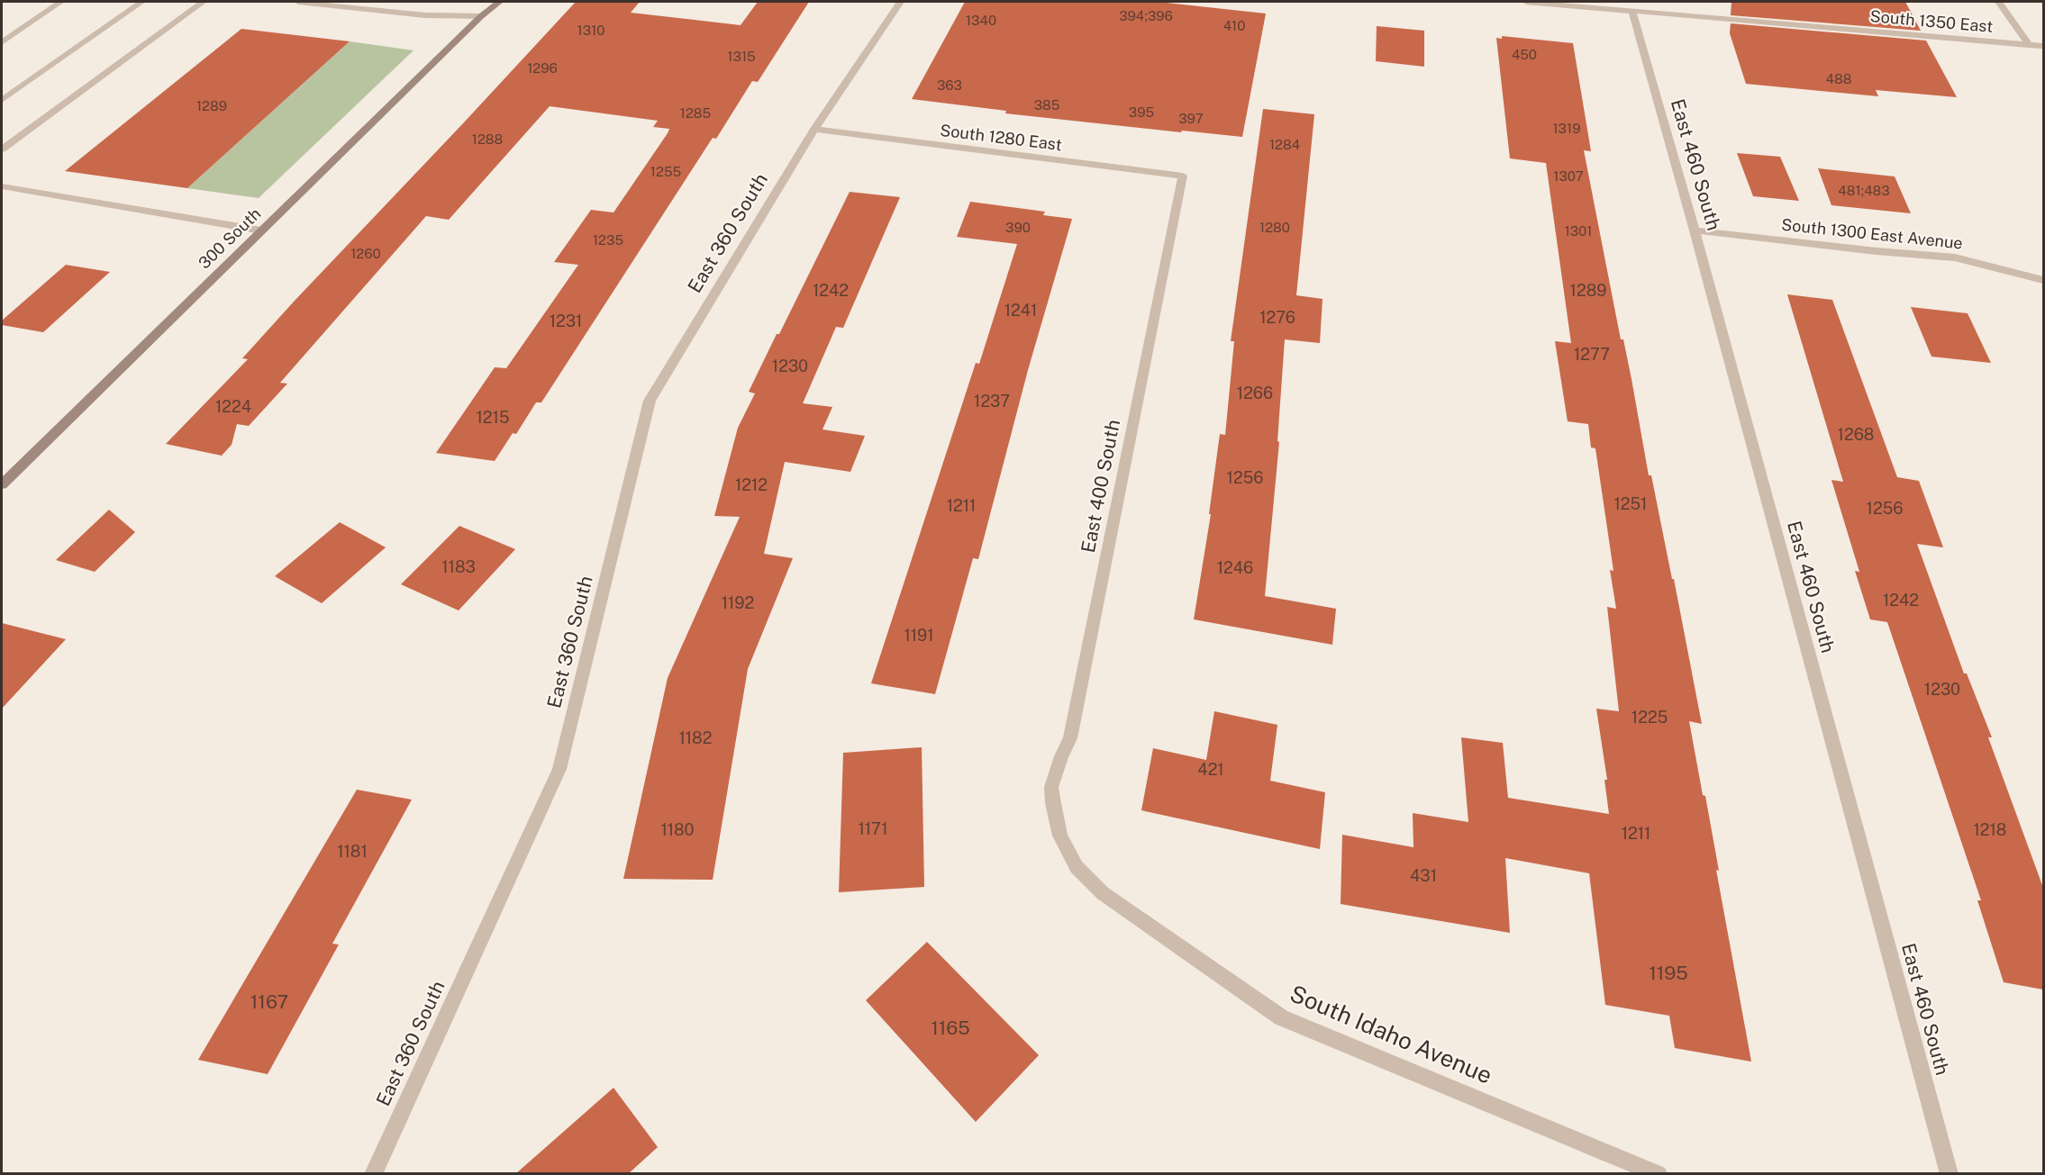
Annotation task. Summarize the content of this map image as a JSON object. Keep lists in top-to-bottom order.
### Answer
{
  "streets": {
    "street": [
      "South 1350 East",
      "South 1280 East",
      "East 460 South",
      "East 360 South",
      "South 1300 East Avenue",
      "300 South",
      "East 400 South",
      "South Idaho Avenue"
    ]
  },
  "crossings": [
    ["South 1350 East", "East 460 South"],
    ["South 1280 East", "East 360 South"],
    ["South 1280 East", "East 400 South"],
    ["East 460 South", "South 1300 East Avenue"],
    ["East 400 South", "South Idaho Avenue"]
  ],
  "house_numbers": [
    "394;396",
    "1340",
    "410",
    "1310",
    "450",
    "1315",
    "1296",
    "488",
    "363",
    "385",
    "1289",
    "395",
    "1285",
    "397",
    "1319",
    "1288",
    "1284",
    "1255",
    "1307",
    "481;483",
    "390",
    "1280",
    "1301",
    "1235",
    "1260",
    "1242",
    "1289",
    "1241",
    "1276",
    "1231",
    "1277",
    "1230",
    "1266",
    "1237",
    "1224",
    "1215",
    "1268",
    "1256",
    "1212",
    "1251",
    "1211",
    "1256",
    "1183",
    "1246",
    "1242",
    "1192",
    "1191",
    "1230",
    "1225",
    "1182",
    "421",
    "1171",
    "1180",
    "1218",
    "1211",
    "1181",
    "431",
    "1195",
    "1167",
    "1165"
  ]
}
